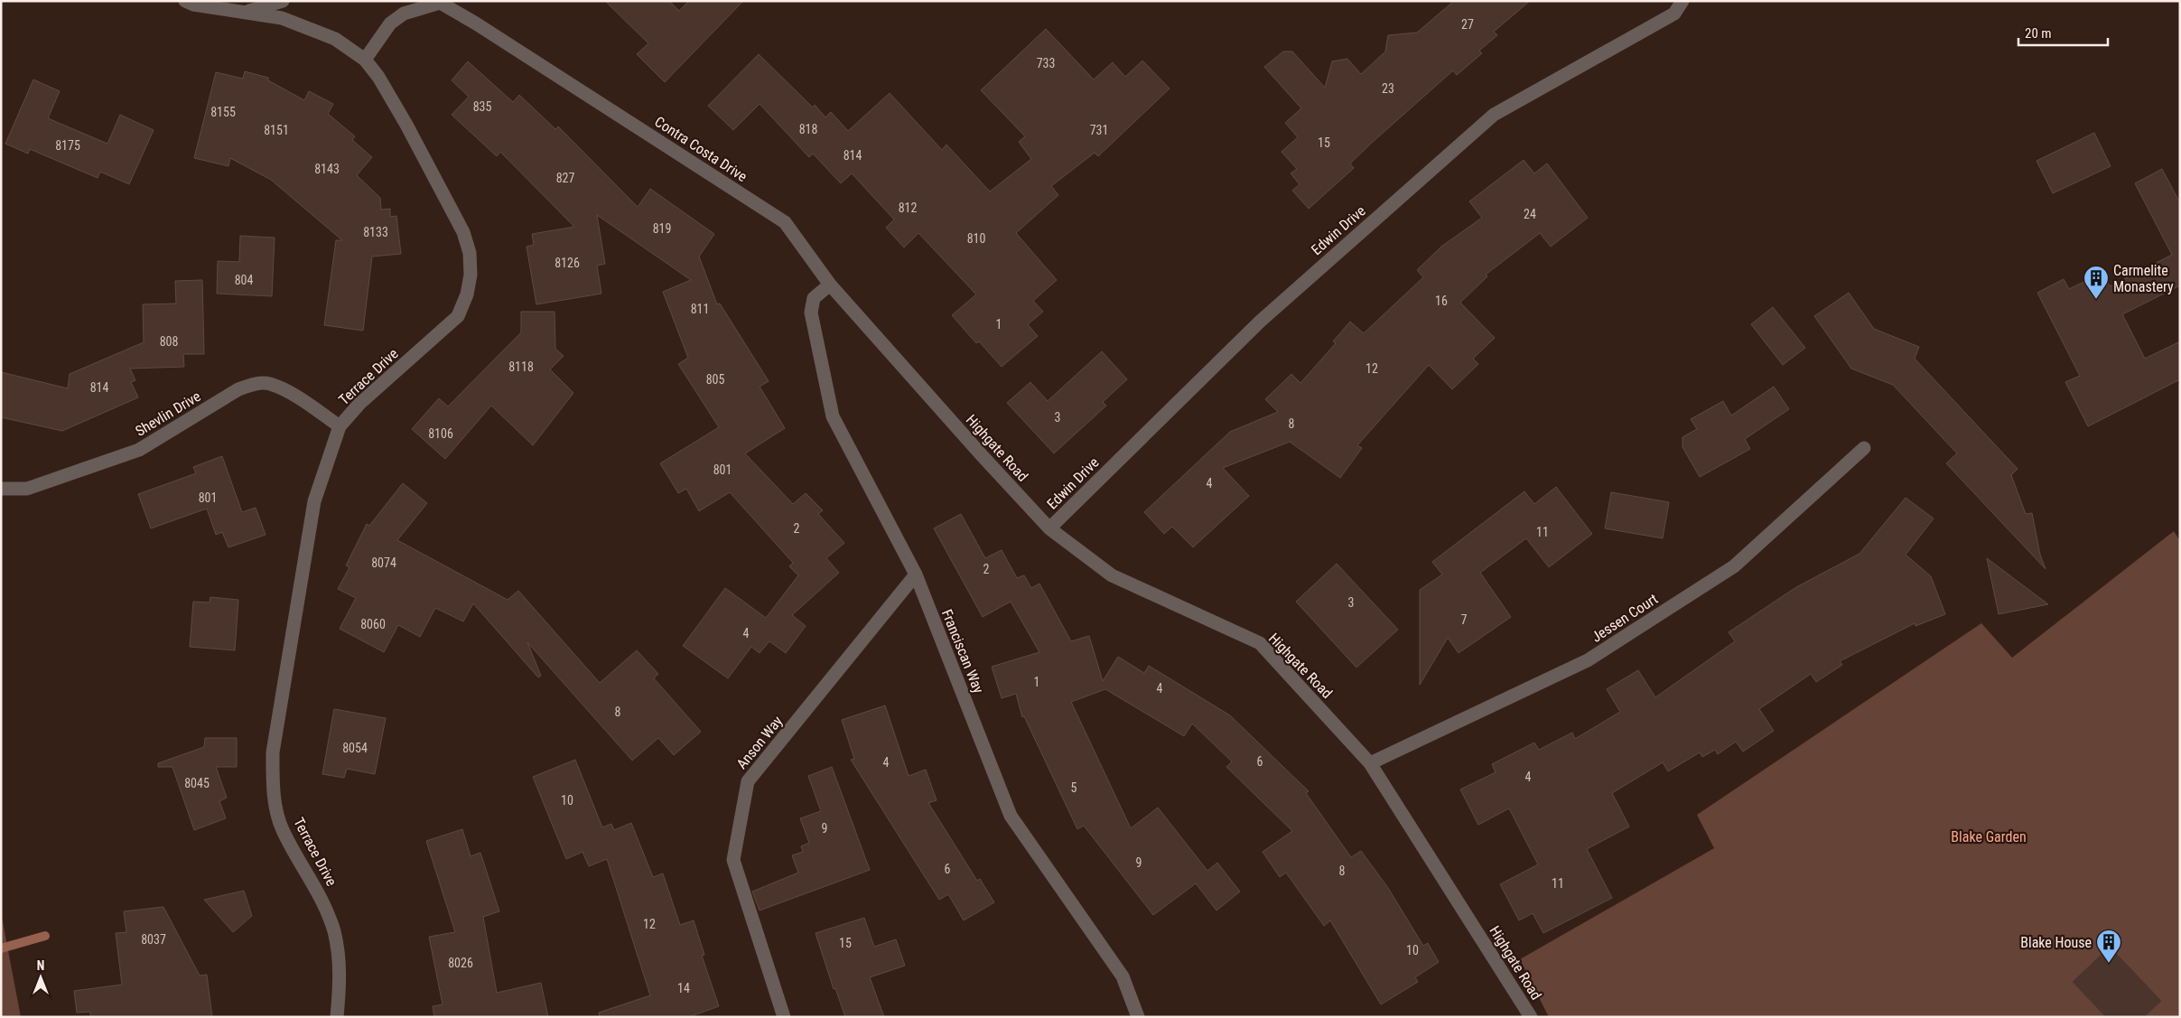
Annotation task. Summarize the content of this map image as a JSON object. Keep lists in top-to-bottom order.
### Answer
{
  "streets": {
    "street": [
      "Contra Costa Drive",
      "Edwin Drive",
      "Terrace Drive",
      "Shevlin Drive",
      "Highgate Road",
      "Jessen Court",
      "Franciscan Way",
      "Anson Way"
    ]
  },
  "crossings": [
    ["Contra Costa Drive", "Terrace Drive"],
    ["Contra Costa Drive", "Highgate Road"],
    ["Contra Costa Drive", "Franciscan Way"],
    ["Edwin Drive", "Highgate Road"],
    ["Terrace Drive", "Shevlin Drive"],
    ["Highgate Road", "Jessen Court"],
    ["Franciscan Way", "Anson Way"]
  ],
  "parks": ["Blake Garden"],
  "places": {
    "building": ["Carmelite Monastery", "Blake House"]
  },
  "house_numbers": [
    "27",
    "733",
    "23",
    "835",
    "8155",
    "818",
    "8151",
    "731",
    "15",
    "8175",
    "814",
    "8143",
    "827",
    "812",
    "24",
    "819",
    "8133",
    "810",
    "8126",
    "804",
    "16",
    "811",
    "1",
    "808",
    "8118",
    "12",
    "805",
    "814",
    "3",
    "8",
    "8106",
    "801",
    "4",
    "801",
    "2",
    "11",
    "8074",
    "2",
    "3",
    "7",
    "8060",
    "4",
    "1",
    "4",
    "8",
    "8054",
    "6",
    "4",
    "4",
    "8045",
    "5",
    "10",
    "9",
    "9",
    "6",
    "8",
    "11",
    "12",
    "8037",
    "15",
    "10",
    "8026",
    "14"
  ],
  "scale_bar": "20 m",
  "north": "top"
}
